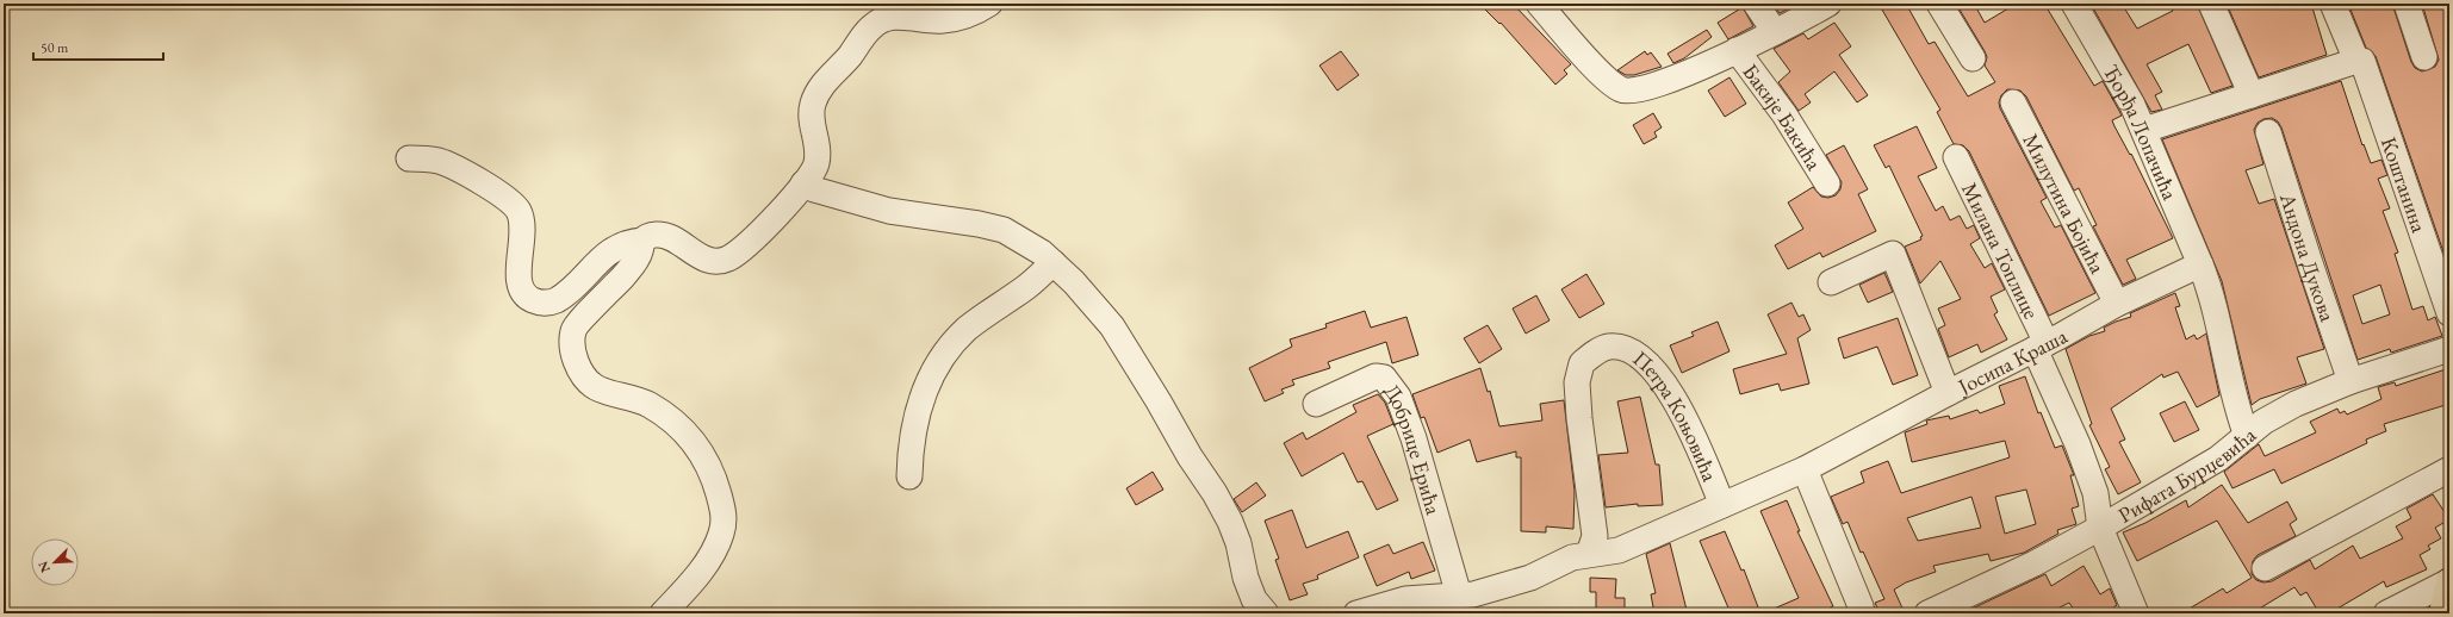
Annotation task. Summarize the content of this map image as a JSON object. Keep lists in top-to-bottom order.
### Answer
{
  "streets": {
    "street": [
      "Бакије Бакића",
      "Ђорђа Лопачића",
      "Коштанина",
      "Милутина Бојића",
      "Милана Топлице",
      "Андона Дукова",
      "Јосипа Краша",
      "Петра Коњовића",
      "Добрице Ерића",
      "Рифата Бурџевића"
    ]
  },
  "crossings": [
    ["Ђорђа Лопачића", "Јосипа Краша"],
    ["Милутина Бојића", "Јосипа Краша"],
    ["Милана Топлице", "Јосипа Краша"],
    ["Милана Топлице", "Рифата Бурџевића"],
    ["Андона Дукова", "Рифата Бурџевића"],
    ["Јосипа Краша", "Петра Коњовића"],
    ["Петра Коњовића", "Добрице Ерића"]
  ],
  "scale_bar": "50 m",
  "north": "bottom left"
}
